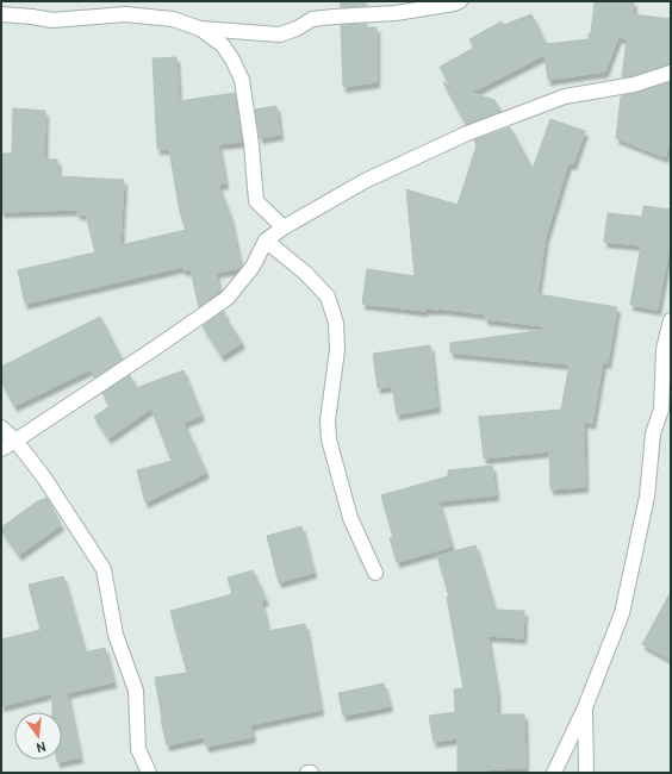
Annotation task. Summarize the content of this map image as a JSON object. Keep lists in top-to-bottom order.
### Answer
{
  "north": "bottom"
}
